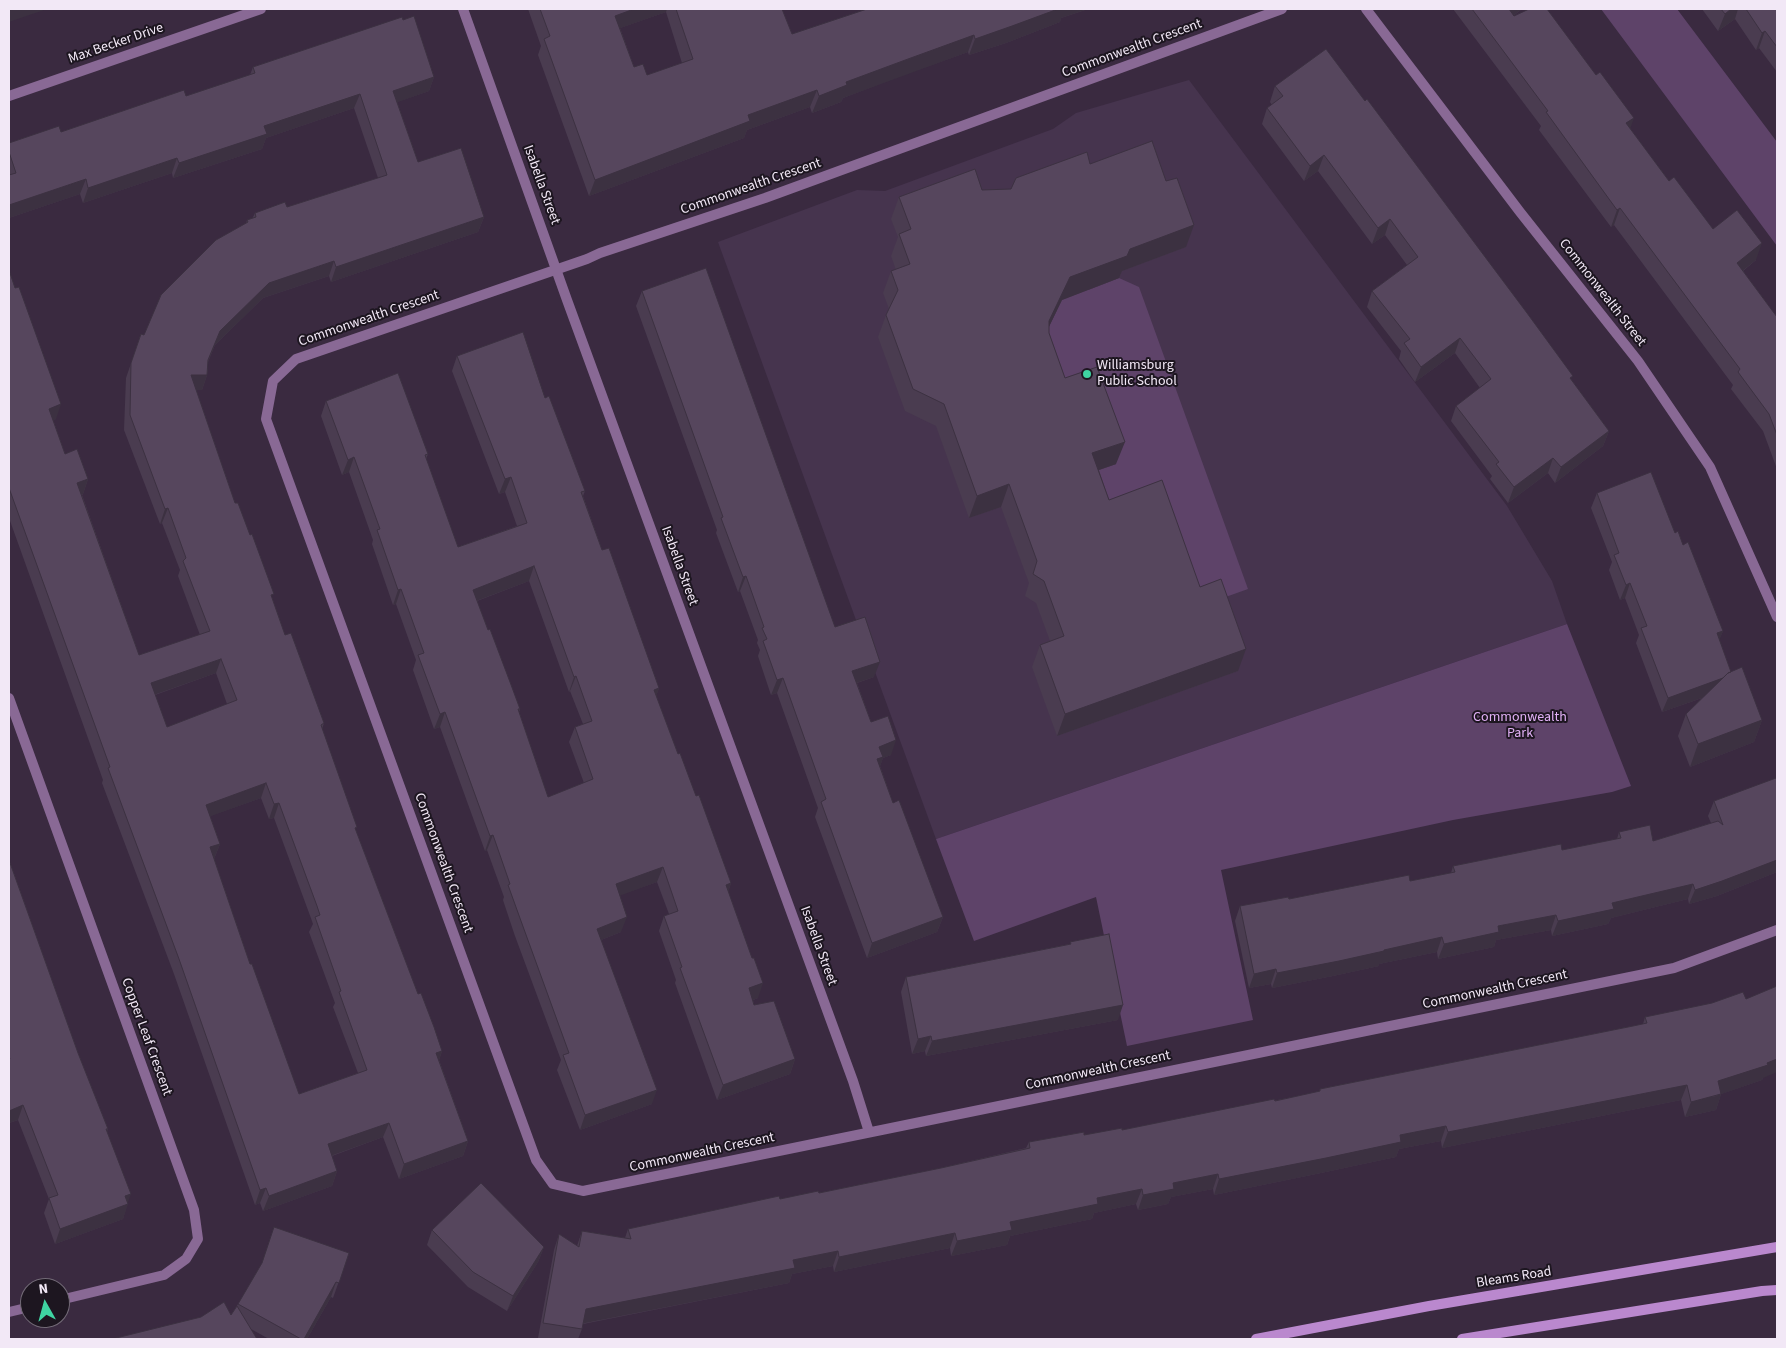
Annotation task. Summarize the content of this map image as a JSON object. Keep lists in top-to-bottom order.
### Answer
{
  "streets": {
    "main road": ["Bleams Road"],
    "street": [
      "Max Becker Drive",
      "Commonwealth Crescent",
      "Isabella Street",
      "Commonwealth Street",
      "Copper Leaf Crescent"
    ]
  },
  "crossings": [
    ["Commonwealth Crescent", "Isabella Street"]
  ],
  "parks": ["Commonwealth Park"],
  "places": ["Williamsburg Public School"],
  "north": "top"
}
